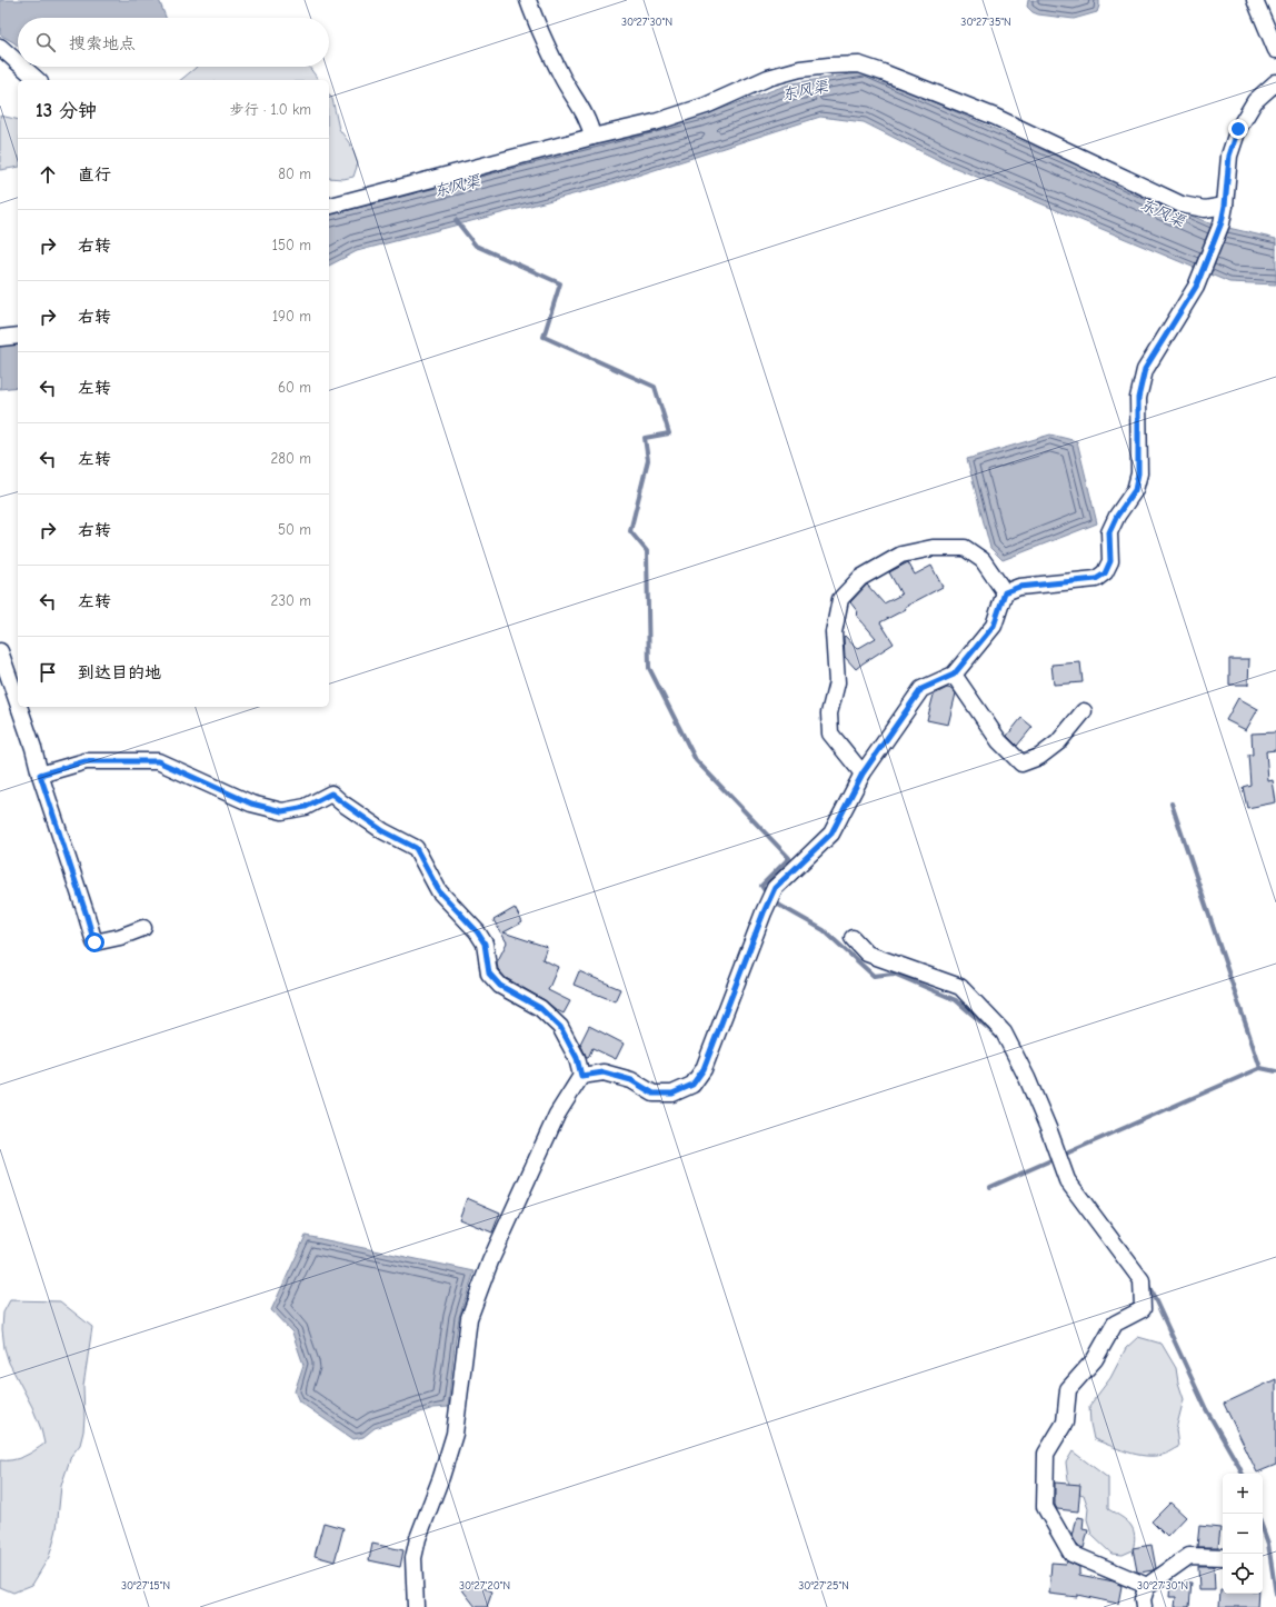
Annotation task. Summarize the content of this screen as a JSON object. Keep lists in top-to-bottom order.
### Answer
{
  "water": ["东风渠"],
  "page": {
    "search": "搜索地点",
    "heading": ["13 分钟", "步行 · 1.0 km"],
    "list": [
      ["直行", "80 m"],
      ["右转", "150 m"],
      ["右转", "190 m"],
      ["左转", "60 m"],
      ["左转", "280 m"],
      ["右转", "50 m"],
      ["左转", "230 m"],
      "到达目的地"
    ],
    "map_buttons": ["+", "−"]
  },
  "coordinates": [
    "30°27'30\"N",
    "30°27'35\"N",
    "30°27'15\"N",
    "30°27'20\"N",
    "30°27'25\"N"
  ]
}
